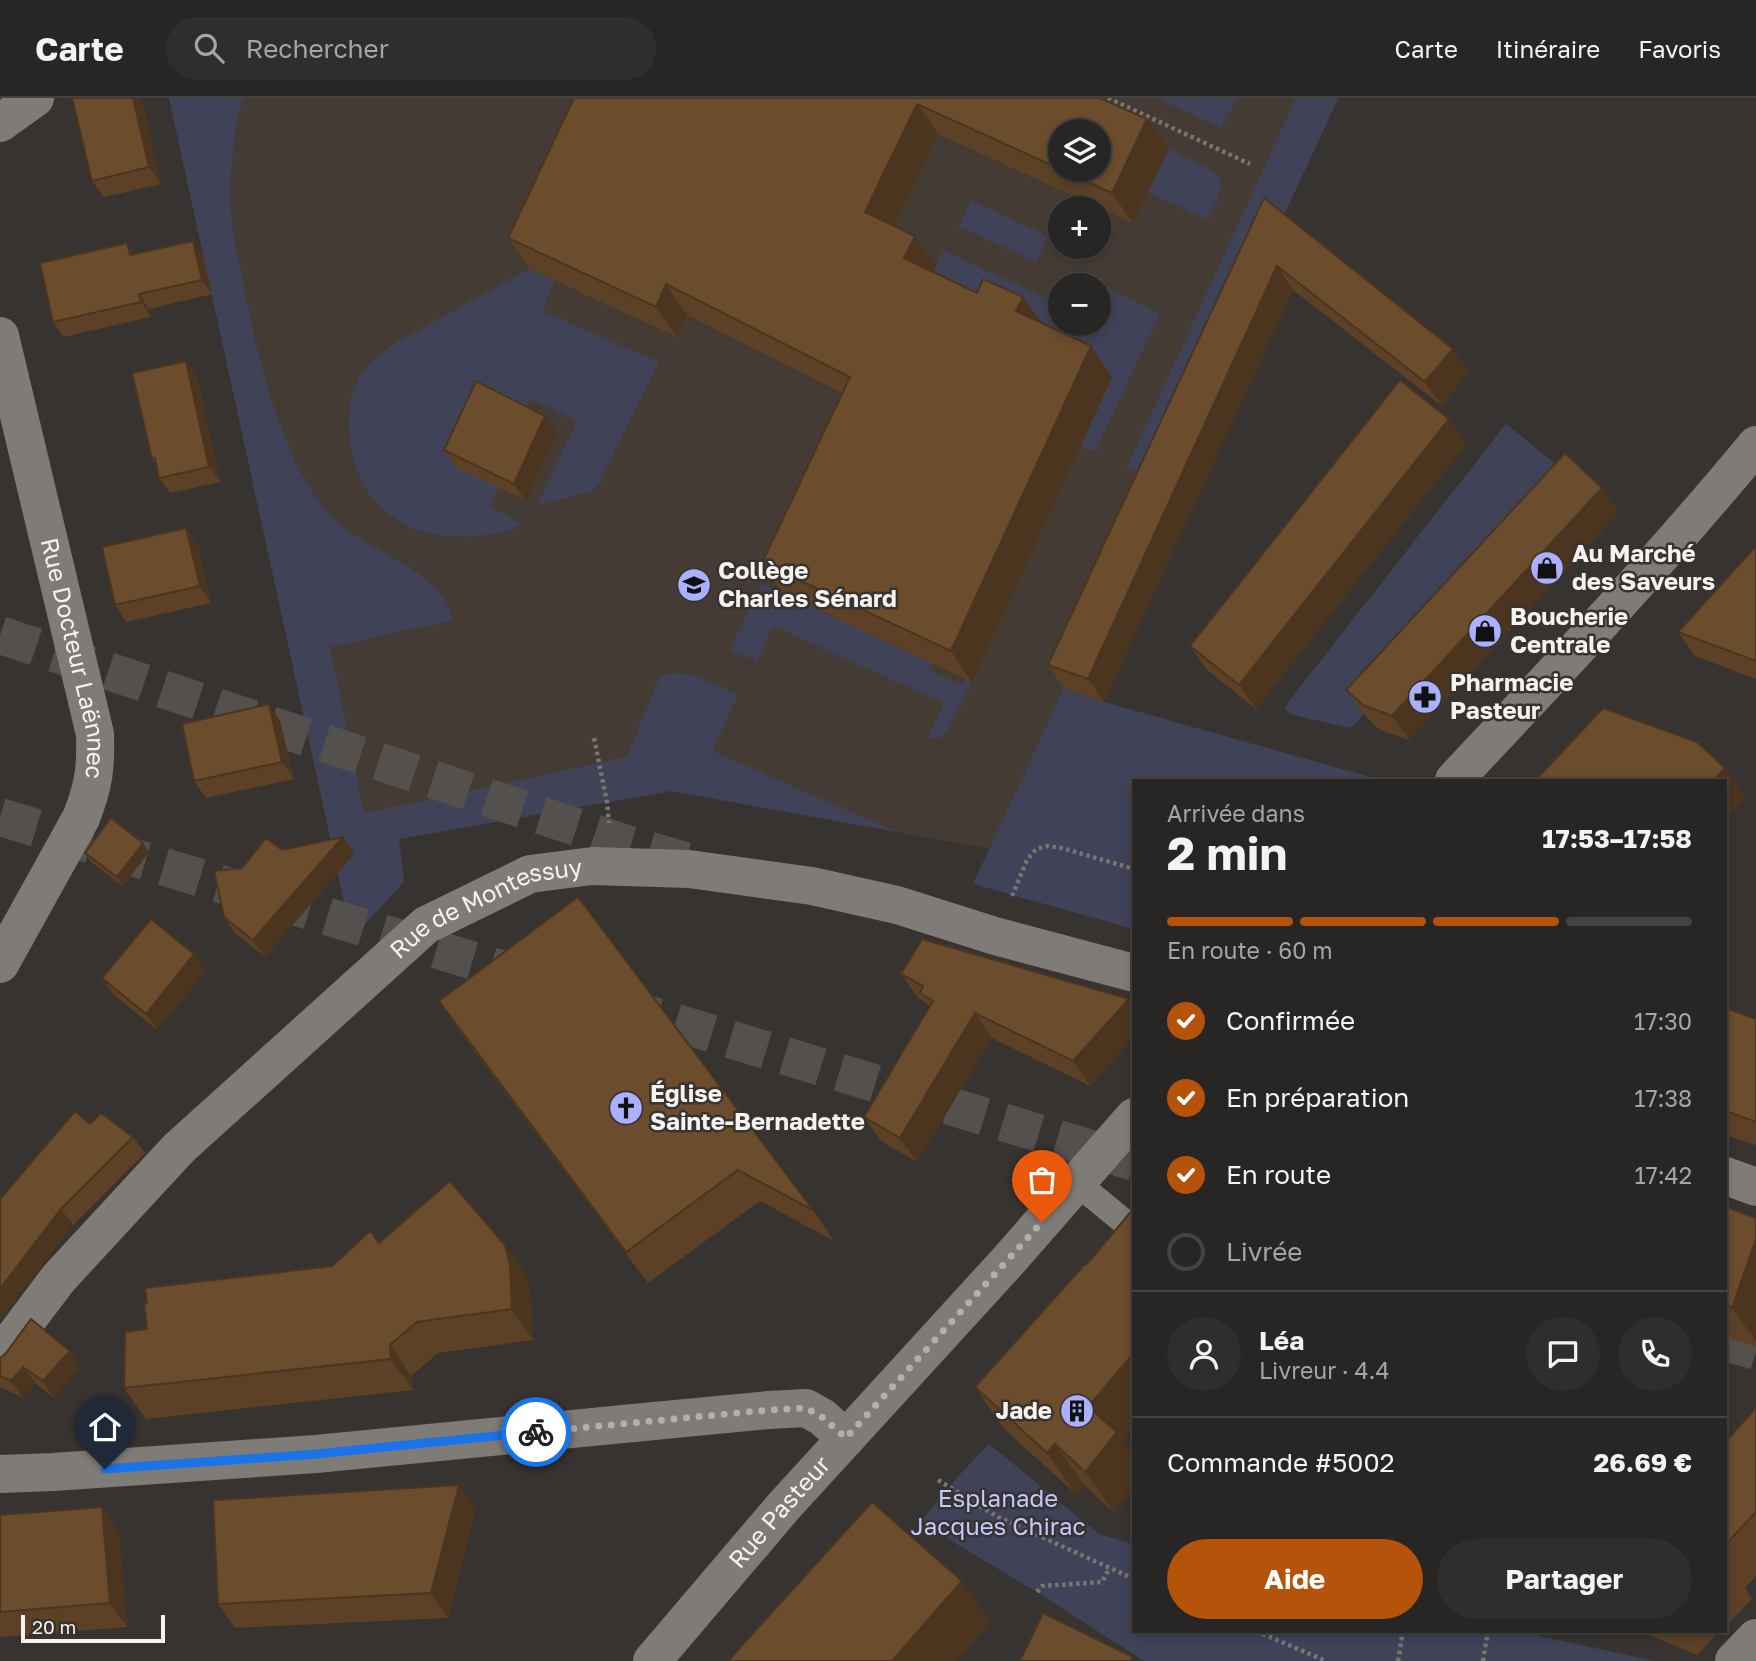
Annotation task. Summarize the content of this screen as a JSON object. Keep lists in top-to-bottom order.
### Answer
{
  "streets": {
    "street": ["Rue Docteur Laënnec", "Rue de Montessuy", "Rue Pasteur"]
  },
  "parks": ["Esplanade Jacques Chirac"],
  "places": {
    "shop": ["Au Marché des Saveurs", "Boucherie Centrale"],
    "school or university": ["Collège Charles Sénard"],
    "pharmacy": ["Pharmacie Pasteur"],
    "church": ["Église Sainte-Bernadette"],
    "building": ["Jade"]
  },
  "scale_bar": "20 m",
  "page": {
    "header": "Carte",
    "search": "Rechercher",
    "nav": ["Carte", "Itinéraire", "Favoris"],
    "map_buttons": ["+", "−"],
    "heading": ["2 min", "Arrivée dans", "17:53–17:58"],
    "panel": [
      "Léa",
      "Livreur · 4.4",
      "Commande #5002",
      "26.69 €"
    ],
    "bar": "En route · 60 m",
    "list": [
      ["Confirmée", "17:30"],
      ["En préparation", "17:38"],
      ["En route", "17:42"],
      "Livrée"
    ],
    "buttons": ["Aide", "Partager"],
    "scale": "20 m"
  }
}
